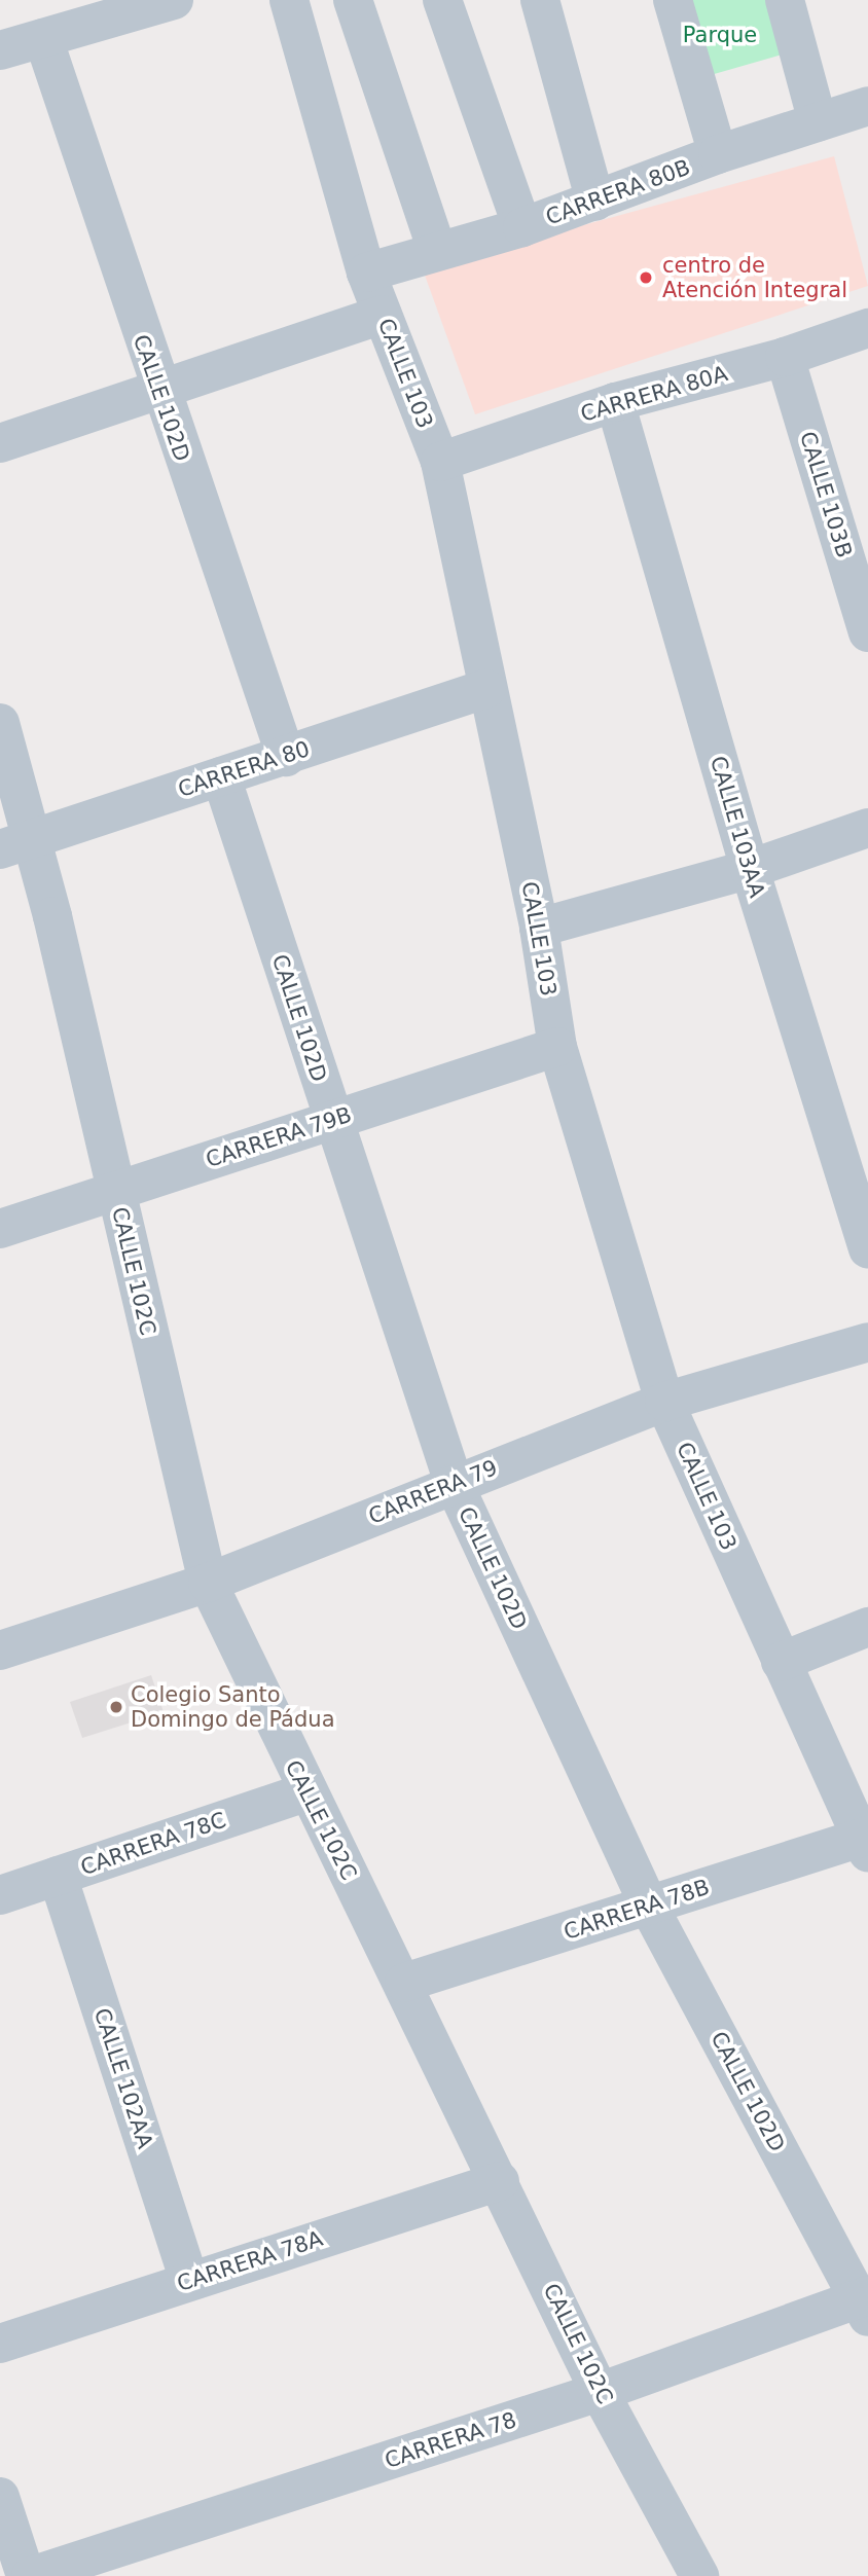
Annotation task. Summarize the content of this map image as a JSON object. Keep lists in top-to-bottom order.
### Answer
{
  "streets": {
    "street": [
      "CARRERA 80B",
      "CALLE 103",
      "CARRERA 80A",
      "CALLE 102D",
      "CALLE 103B",
      "CARRERA 80",
      "CALLE 103AA",
      "CARRERA 79B",
      "CALLE 102C",
      "CARRERA 79",
      "CARRERA 78C",
      "CARRERA 78B",
      "CALLE 102AA",
      "CARRERA 78A",
      "CARRERA 78"
    ]
  },
  "crossings": [
    ["CARRERA 80B", "CALLE 103"],
    ["CALLE 103", "CARRERA 80A"],
    ["CALLE 103", "CARRERA 80"],
    ["CALLE 103", "CARRERA 79B"],
    ["CALLE 103", "CARRERA 79"],
    ["CALLE 103", "CARRERA 78B"],
    ["CARRERA 80A", "CALLE 103B"],
    ["CARRERA 80A", "CALLE 103AA"],
    ["CALLE 102D", "CARRERA 80"],
    ["CALLE 102D", "CARRERA 79B"],
    ["CALLE 102D", "CARRERA 79"],
    ["CALLE 102D", "CARRERA 78B"],
    ["CALLE 102D", "CARRERA 78"],
    ["CARRERA 80", "CALLE 102C"],
    ["CARRERA 79B", "CALLE 102C"],
    ["CALLE 102C", "CARRERA 79"],
    ["CALLE 102C", "CARRERA 78C"],
    ["CALLE 102C", "CARRERA 78B"],
    ["CALLE 102C", "CARRERA 78A"],
    ["CALLE 102C", "CARRERA 78"],
    ["CARRERA 78C", "CALLE 102AA"],
    ["CALLE 102AA", "CARRERA 78A"]
  ],
  "parks": ["Parque"],
  "places": ["centro de Atención Integral", "Colegio Santo Domingo de Pádua"]
}
